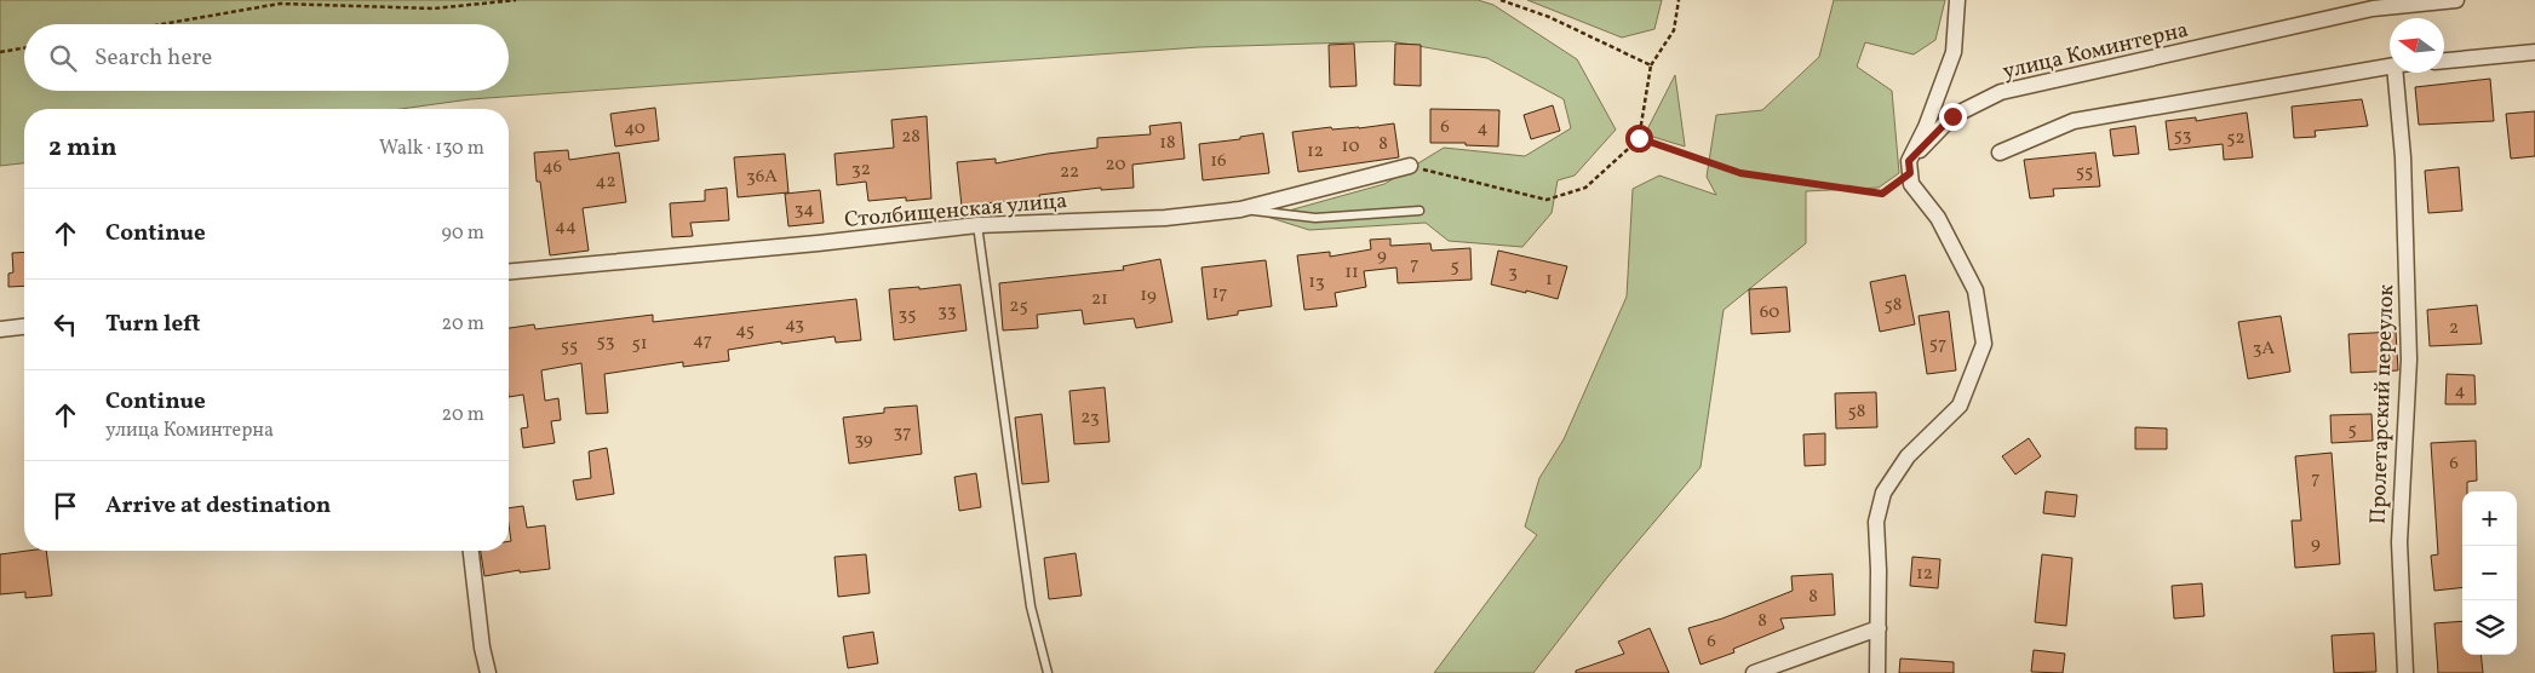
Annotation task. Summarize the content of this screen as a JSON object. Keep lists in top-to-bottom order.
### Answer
{
  "streets": {
    "street": ["улица Коминтерна", "Столбищенская улица", "Пролетарский переулок"]
  },
  "house_numbers": [
    "6",
    "40",
    "4",
    "53",
    "28",
    "52",
    "18",
    "8",
    "10",
    "12",
    "16",
    "20",
    "46",
    "32",
    "22",
    "55",
    "36А",
    "42",
    "34",
    "44",
    "9",
    "7",
    "5",
    "11",
    "3",
    "1",
    "13",
    "17",
    "19",
    "21",
    "58",
    "25",
    "33",
    "60",
    "35",
    "43",
    "2",
    "45",
    "47",
    "53",
    "51",
    "57",
    "55",
    "3А",
    "4",
    "58",
    "23",
    "5",
    "37",
    "39",
    "6",
    "7",
    "9",
    "12",
    "8",
    "8",
    "6"
  ],
  "north": "left",
  "page": {
    "search": "Search here",
    "heading": ["2 min", "Walk · 130 m"],
    "list": [
      ["Continue", "90 m"],
      ["Turn left", "20 m"],
      ["Continue", "улица Коминтерна", "20 m"],
      "Arrive at destination"
    ],
    "map_buttons": ["+", "−"]
  }
}
